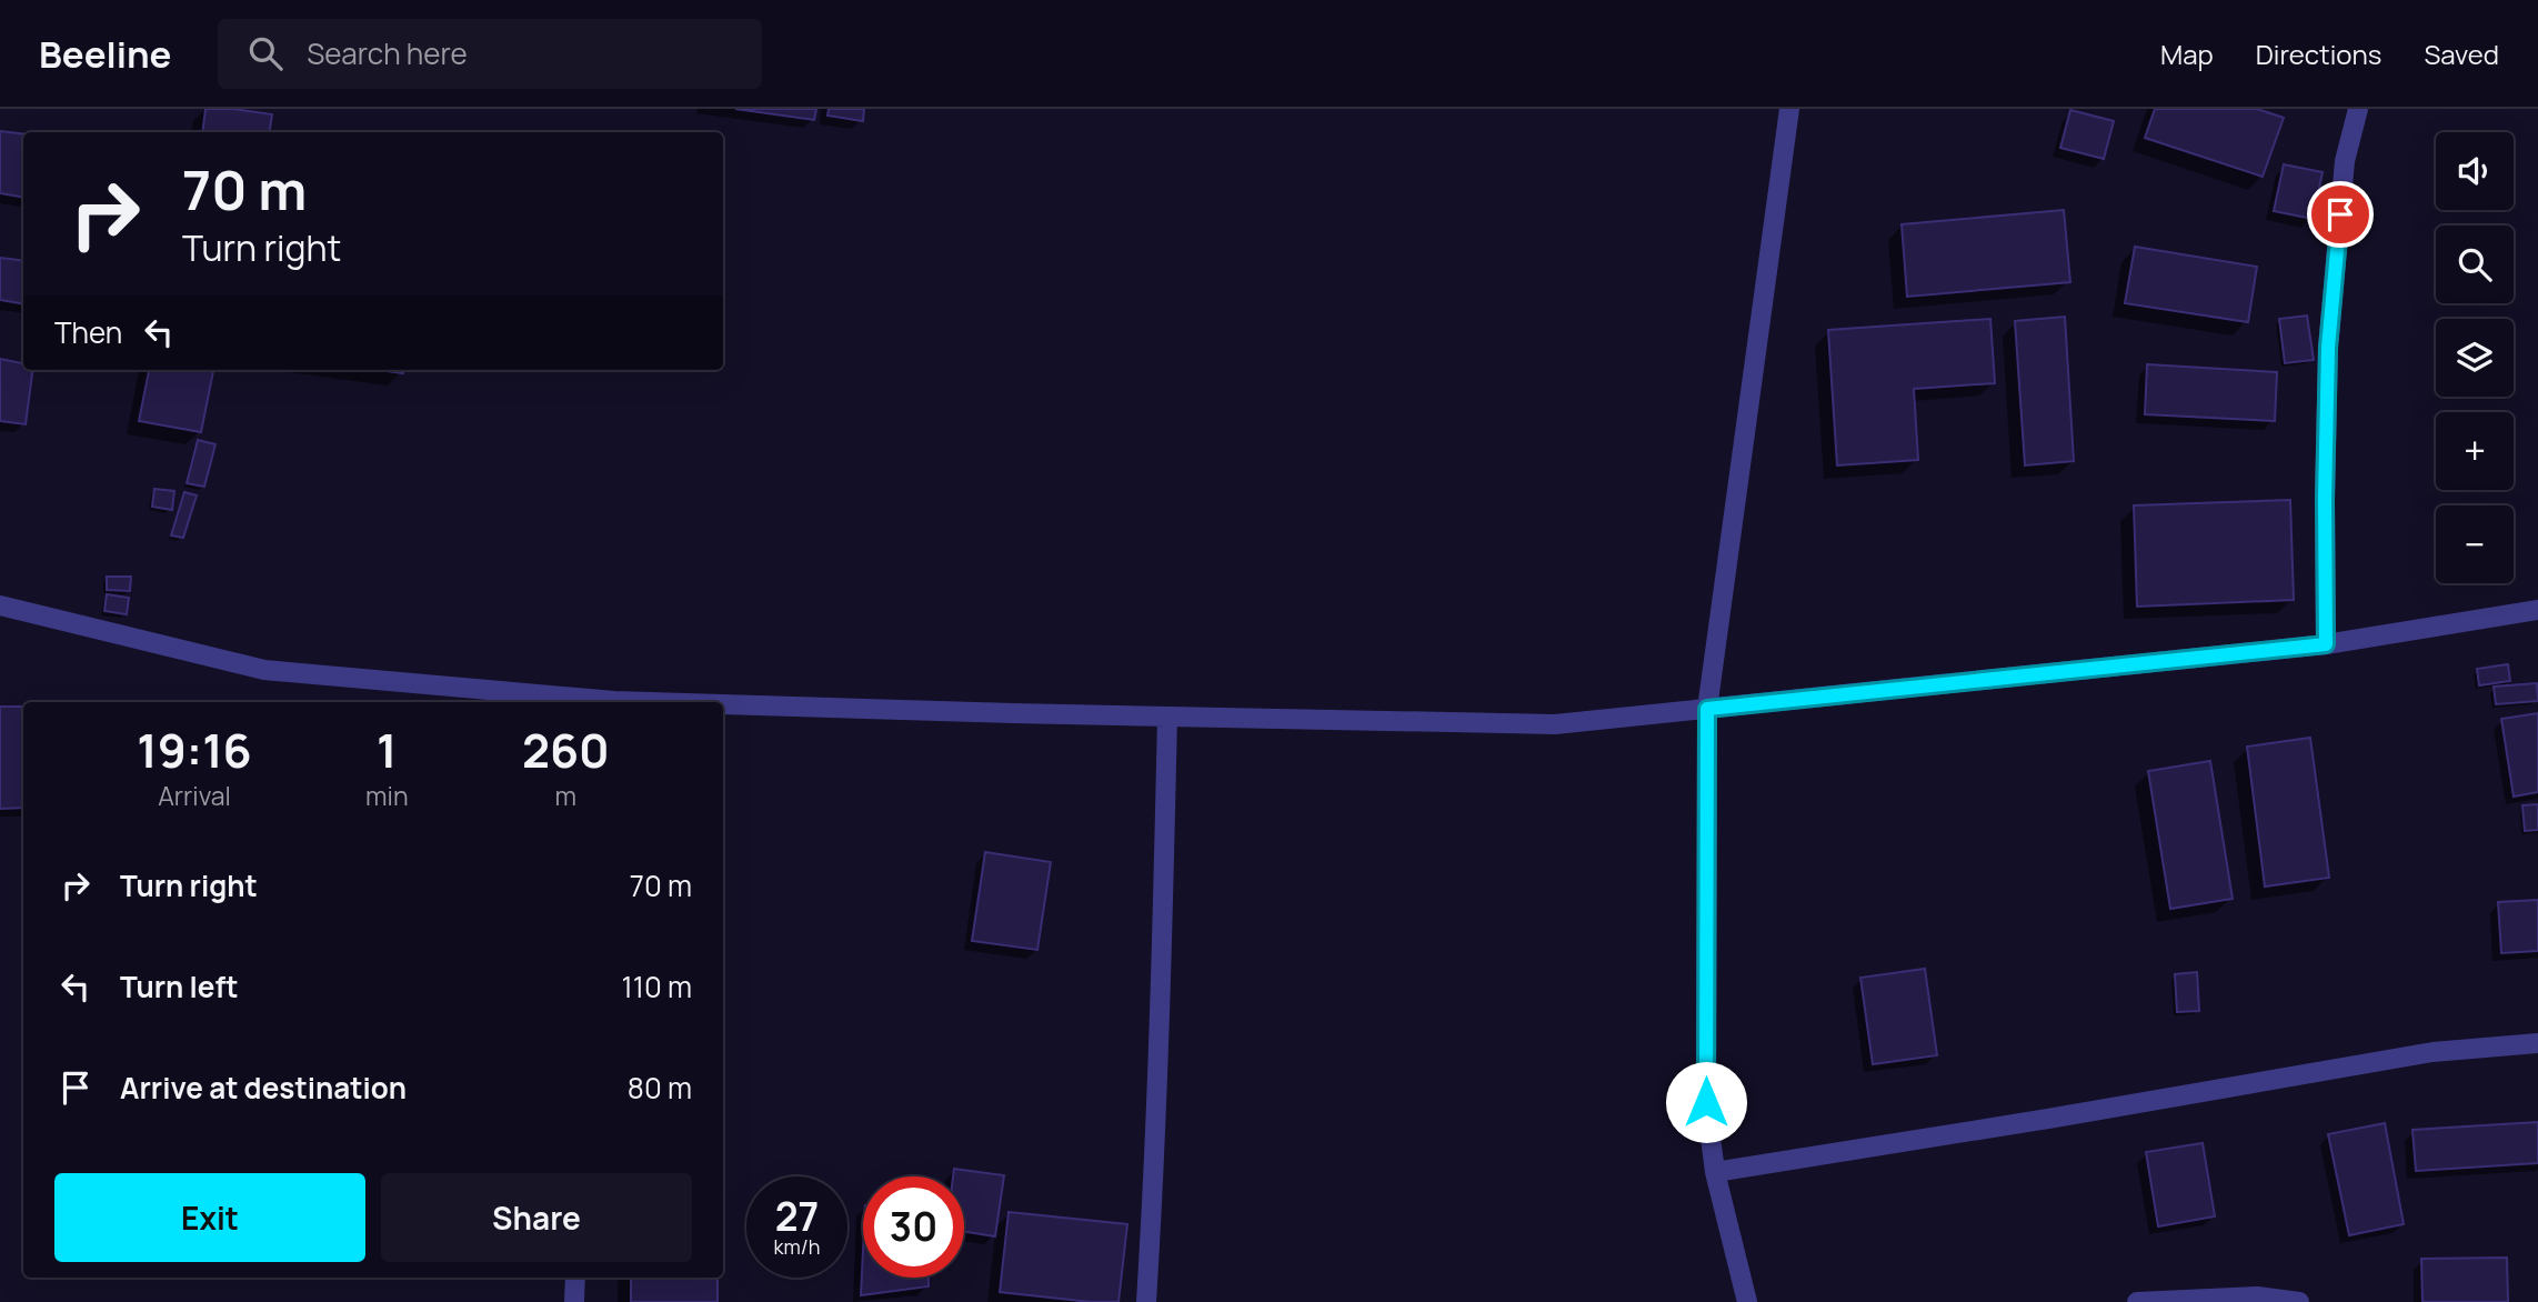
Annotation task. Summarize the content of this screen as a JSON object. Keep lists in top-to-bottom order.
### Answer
{
  "page": {
    "header": "Beeline",
    "search": "Search here",
    "nav": ["Map", "Directions", "Saved"],
    "map_buttons": ["+", "−"],
    "turn": ["70 m", "Turn right"],
    "then": "Then",
    "eta": [
      "19:16",
      "Arrival",
      "1",
      "min",
      "260",
      "m"
    ],
    "list": [
      {
        "name": "Turn right",
        "value": "70 m"
      },
      {
        "name": "Turn left",
        "value": "110 m"
      },
      {
        "name": "Arrive at destination",
        "value": "80 m"
      }
    ],
    "buttons": ["Exit", "Share"],
    "speed": "27 km/h",
    "limit": "30"
  }
}
